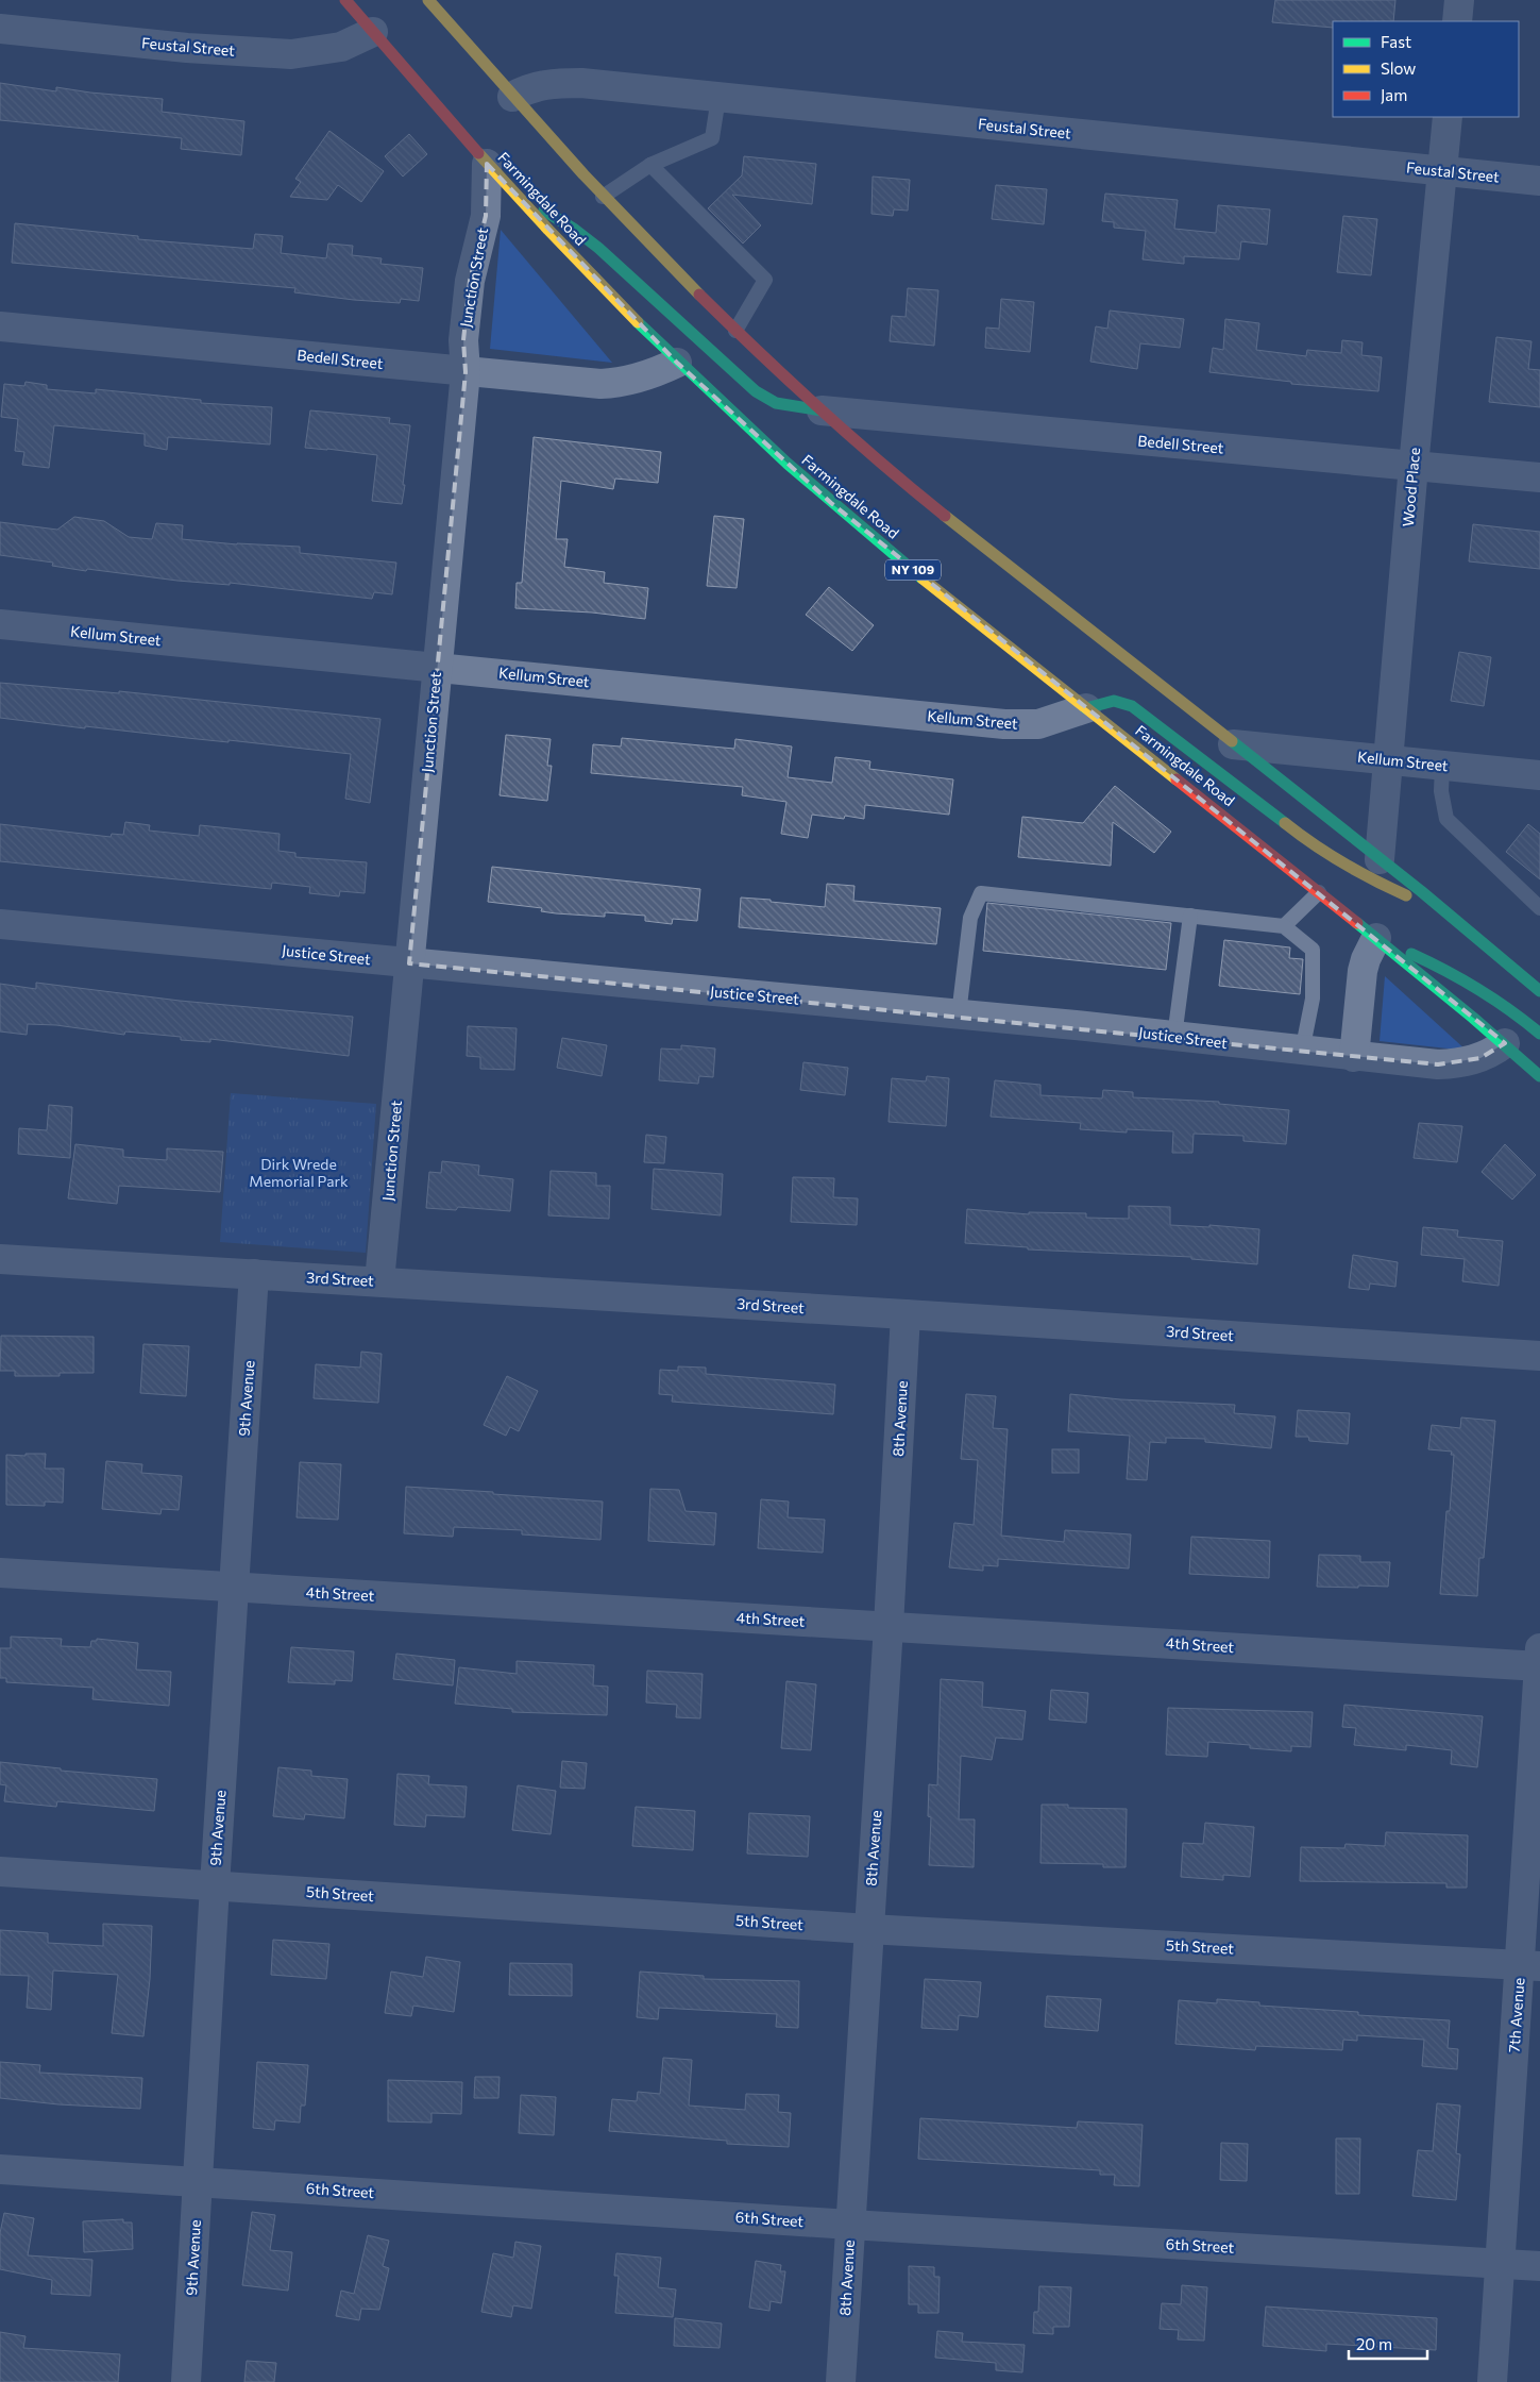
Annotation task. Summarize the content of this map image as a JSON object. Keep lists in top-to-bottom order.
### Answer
{
  "streets": {
    "main road": ["Farmingdale Road", "NY 109"],
    "street": [
      "Feustal Street",
      "Junction Street",
      "Bedell Street",
      "Wood Place",
      "Kellum Street",
      "Justice Street",
      "3rd Street",
      "9th Avenue",
      "8th Avenue",
      "4th Street",
      "5th Street",
      "7th Avenue",
      "6th Street"
    ]
  },
  "crossings": [
    ["Feustal Street", "Farmingdale Road"],
    ["Feustal Street", "Wood Place"],
    ["Farmingdale Road", "Junction Street"],
    ["Farmingdale Road", "Bedell Street"],
    ["Farmingdale Road", "Kellum Street"],
    ["Farmingdale Road", "Justice Street"],
    ["Junction Street", "Bedell Street"],
    ["Junction Street", "Kellum Street"],
    ["Junction Street", "Justice Street"],
    ["Junction Street", "3rd Street"],
    ["Bedell Street", "Wood Place"],
    ["Wood Place", "Kellum Street"],
    ["3rd Street", "9th Avenue"],
    ["3rd Street", "8th Avenue"],
    ["9th Avenue", "4th Street"],
    ["9th Avenue", "5th Street"],
    ["9th Avenue", "6th Street"],
    ["8th Avenue", "4th Street"],
    ["8th Avenue", "5th Street"],
    ["8th Avenue", "6th Street"],
    ["4th Street", "7th Avenue"],
    ["5th Street", "7th Avenue"],
    ["7th Avenue", "6th Street"]
  ],
  "parks": ["Dirk Wrede Memorial Park"],
  "legend": ["Fast", "Slow", "Jam"],
  "scale_bar": "20 m"
}
